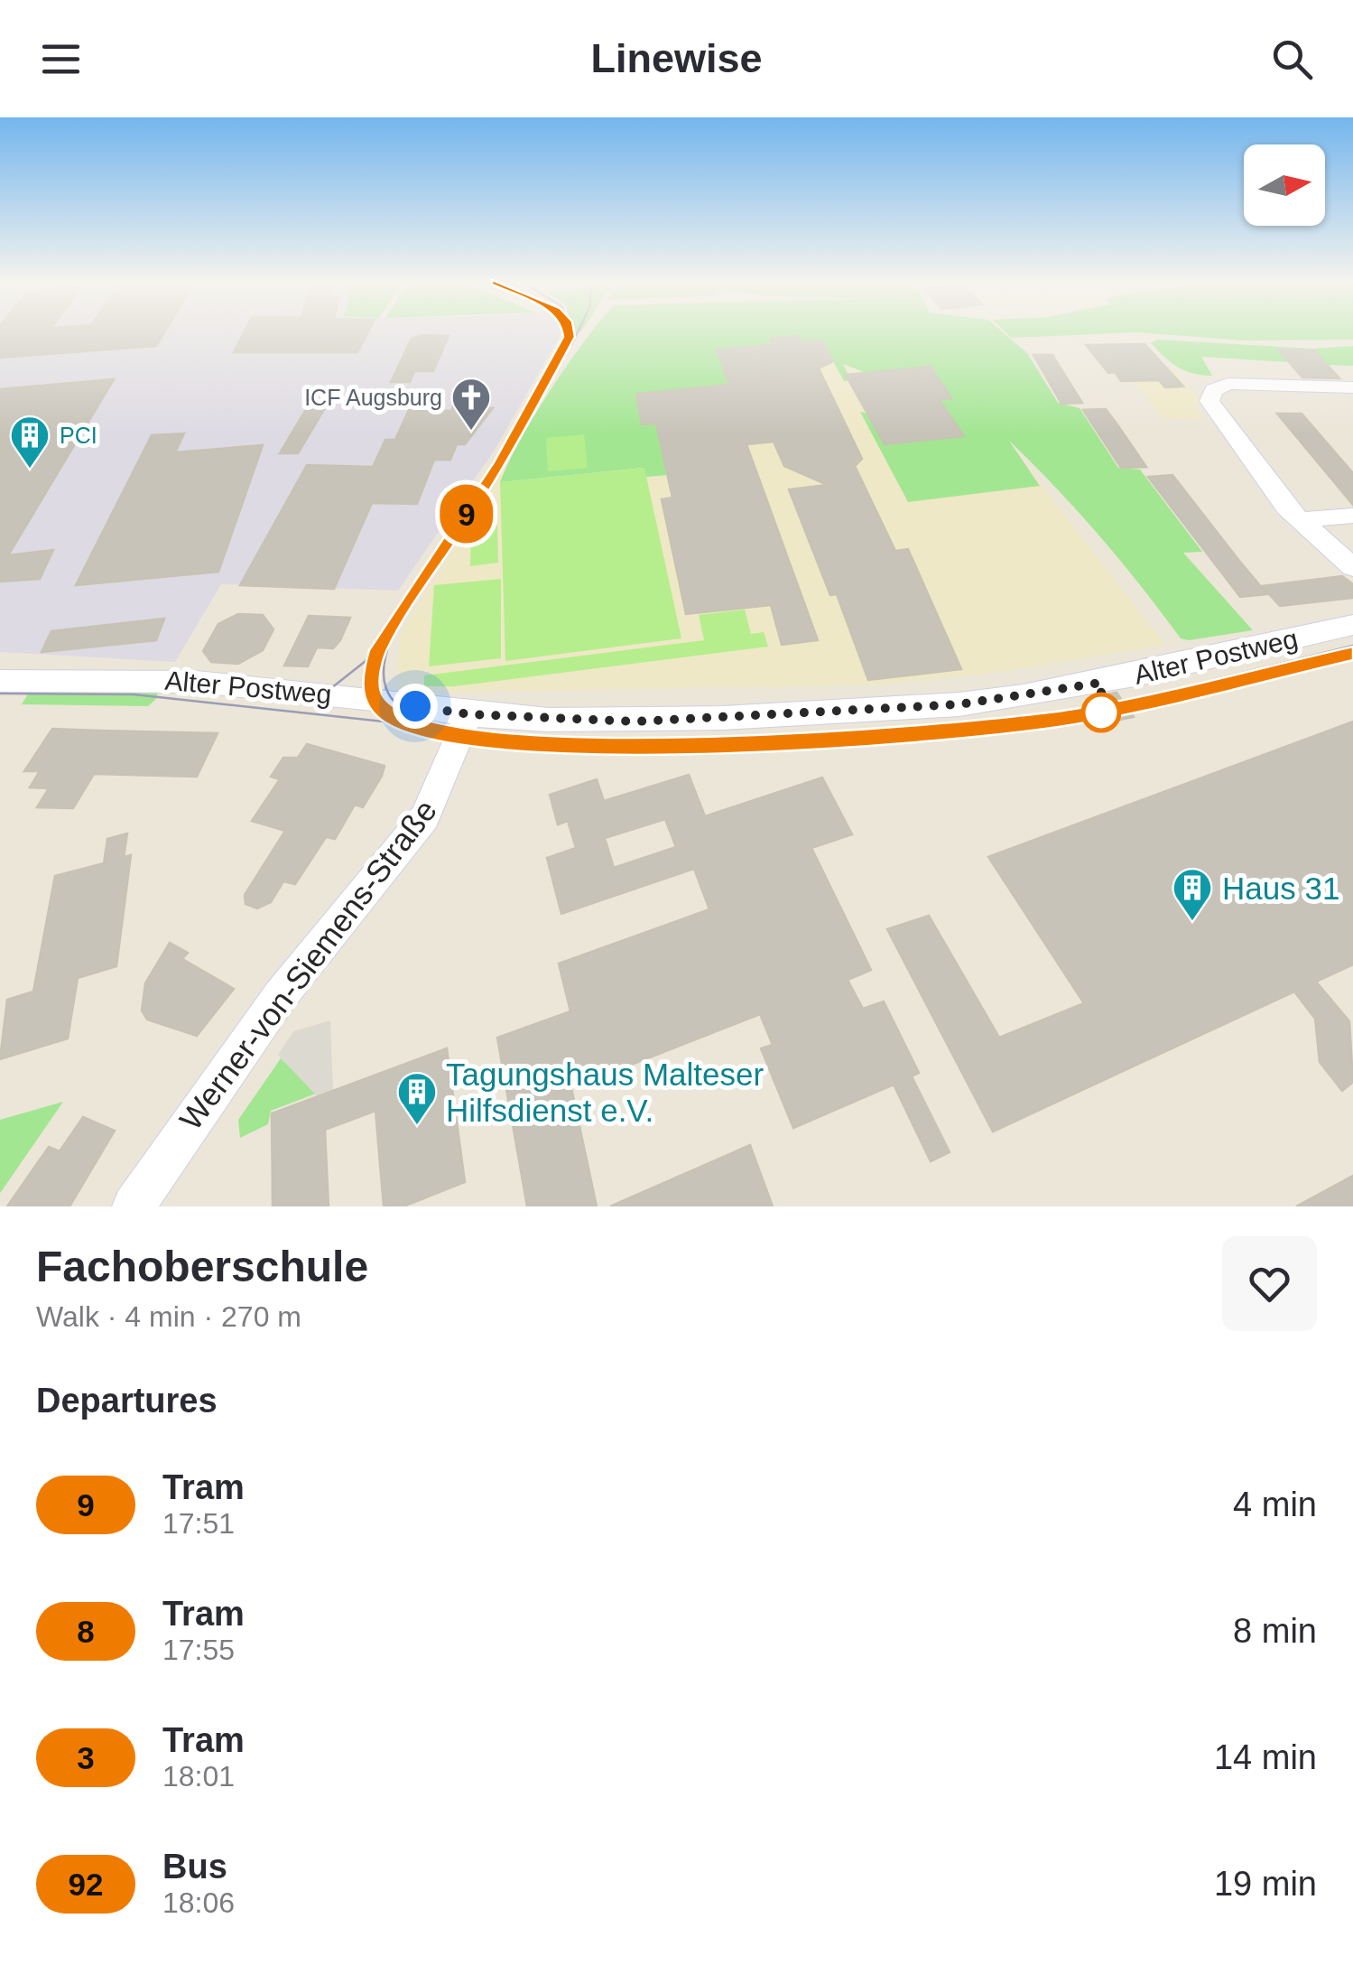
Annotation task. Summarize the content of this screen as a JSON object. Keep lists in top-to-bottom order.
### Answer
{
  "streets": {
    "street": ["Alter Postweg", "Werner-von-Siemens-Straße"]
  },
  "crossings": [
    ["Alter Postweg", "Werner-von-Siemens-Straße"]
  ],
  "places": {
    "church": ["ICF Augsburg"],
    "building": ["PCI", "Haus 31", "Tagungshaus Malteser Hilfsdienst e.V."]
  },
  "lines": ["tram line 9"],
  "north": "right",
  "page": {
    "header": "Linewise",
    "on_map": "9",
    "heading": [
      ["Fachoberschule", "Walk · 4 min · 270 m"],
      "Departures"
    ],
    "list": [
      {
        "mark": "9",
        "name": "Tram",
        "note": "17:51",
        "value": "4 min"
      },
      {
        "mark": "8",
        "name": "Tram",
        "note": "17:55",
        "value": "8 min"
      },
      {
        "mark": "3",
        "name": "Tram",
        "note": "18:01",
        "value": "14 min"
      },
      {
        "mark": "92",
        "name": "Bus",
        "note": "18:06",
        "value": "19 min"
      }
    ]
  }
}
